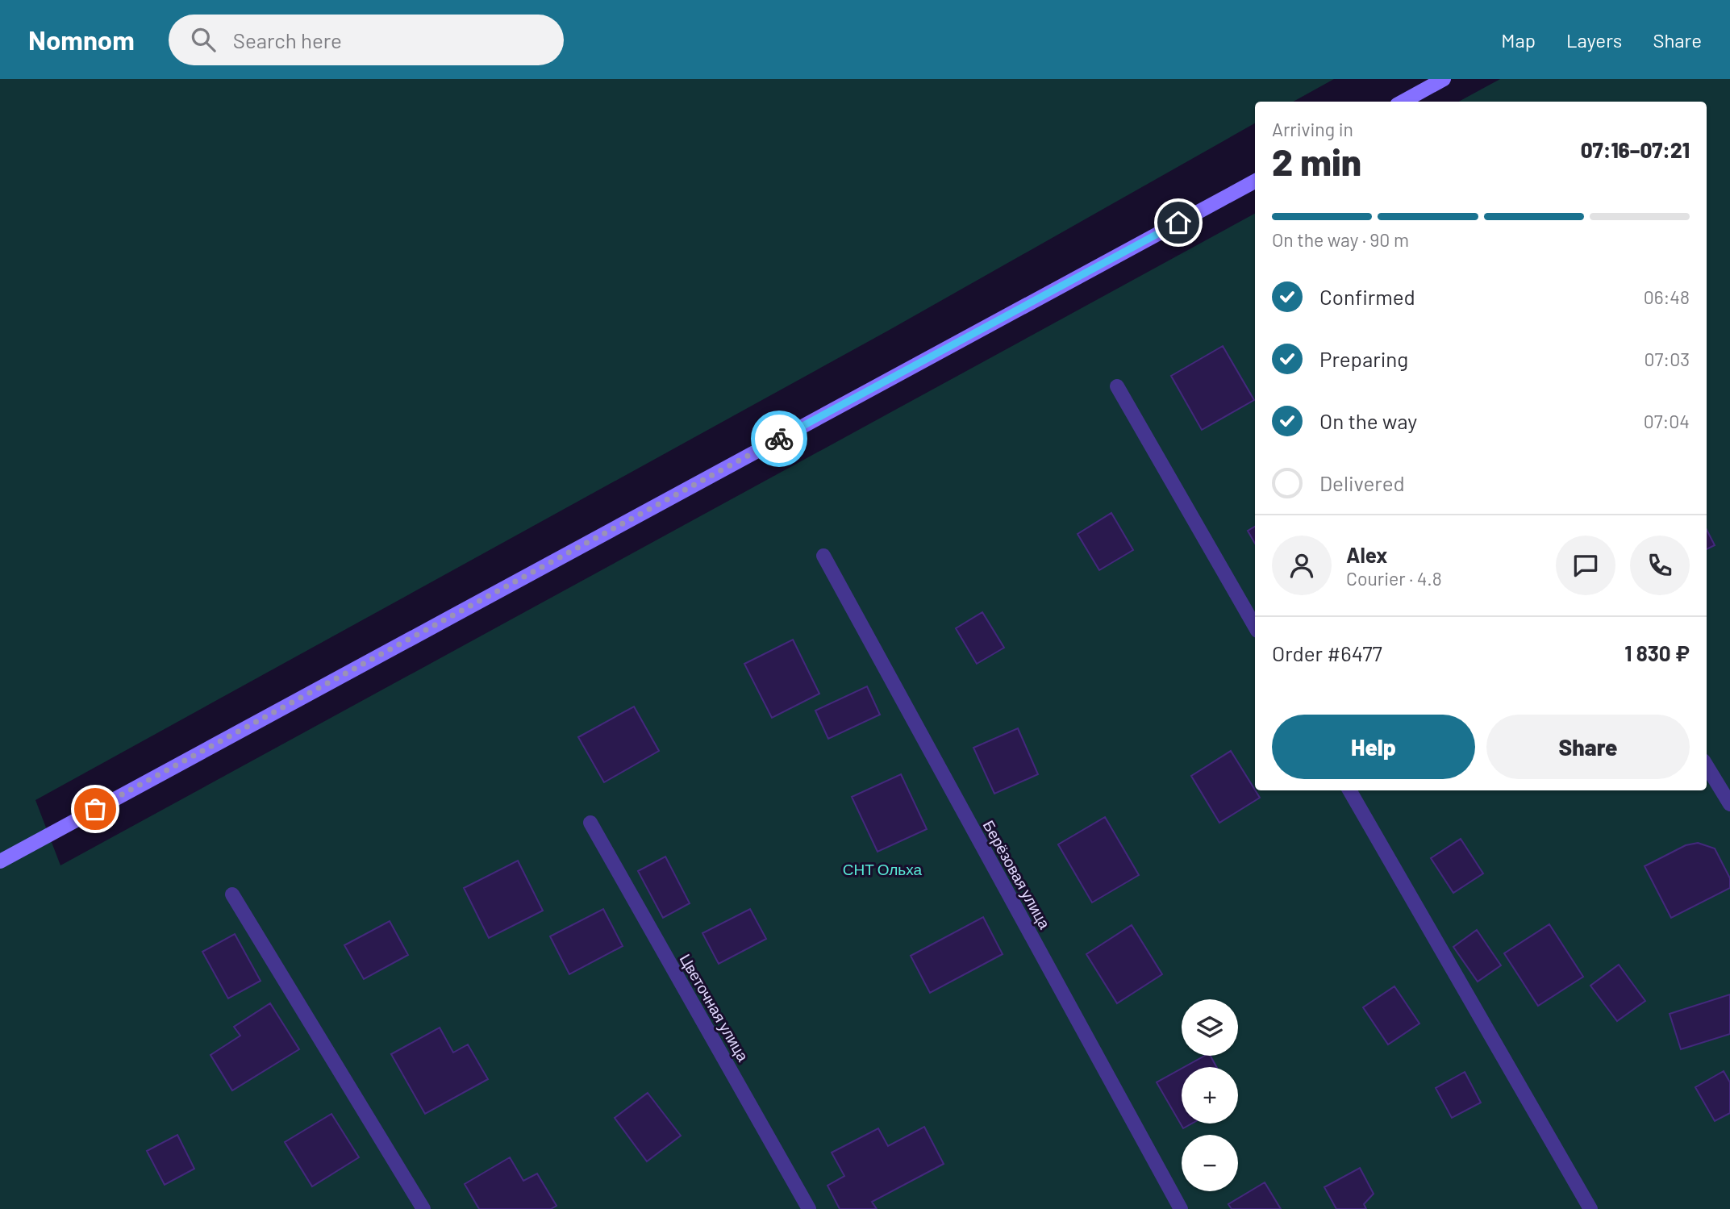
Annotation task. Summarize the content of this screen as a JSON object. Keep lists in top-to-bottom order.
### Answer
{
  "streets": {
    "street": ["Берёзовая улица", "Цветочная улица"]
  },
  "parks": ["СНТ Ольха"],
  "page": {
    "header": "Nomnom",
    "search": "Search here",
    "nav": ["Map", "Layers", "Share"],
    "heading": ["2 min", "Arriving in", "07:16–07:21"],
    "panel": [
      "Alex",
      "Courier · 4.8",
      "Order #6477",
      "1 830 ₽"
    ],
    "bar": "On the way · 90 m",
    "list": [
      ["Confirmed", "06:48"],
      ["Preparing", "07:03"],
      ["On the way", "07:04"],
      "Delivered"
    ],
    "buttons": ["Help", "Share"],
    "map_buttons": ["+", "−"]
  }
}
